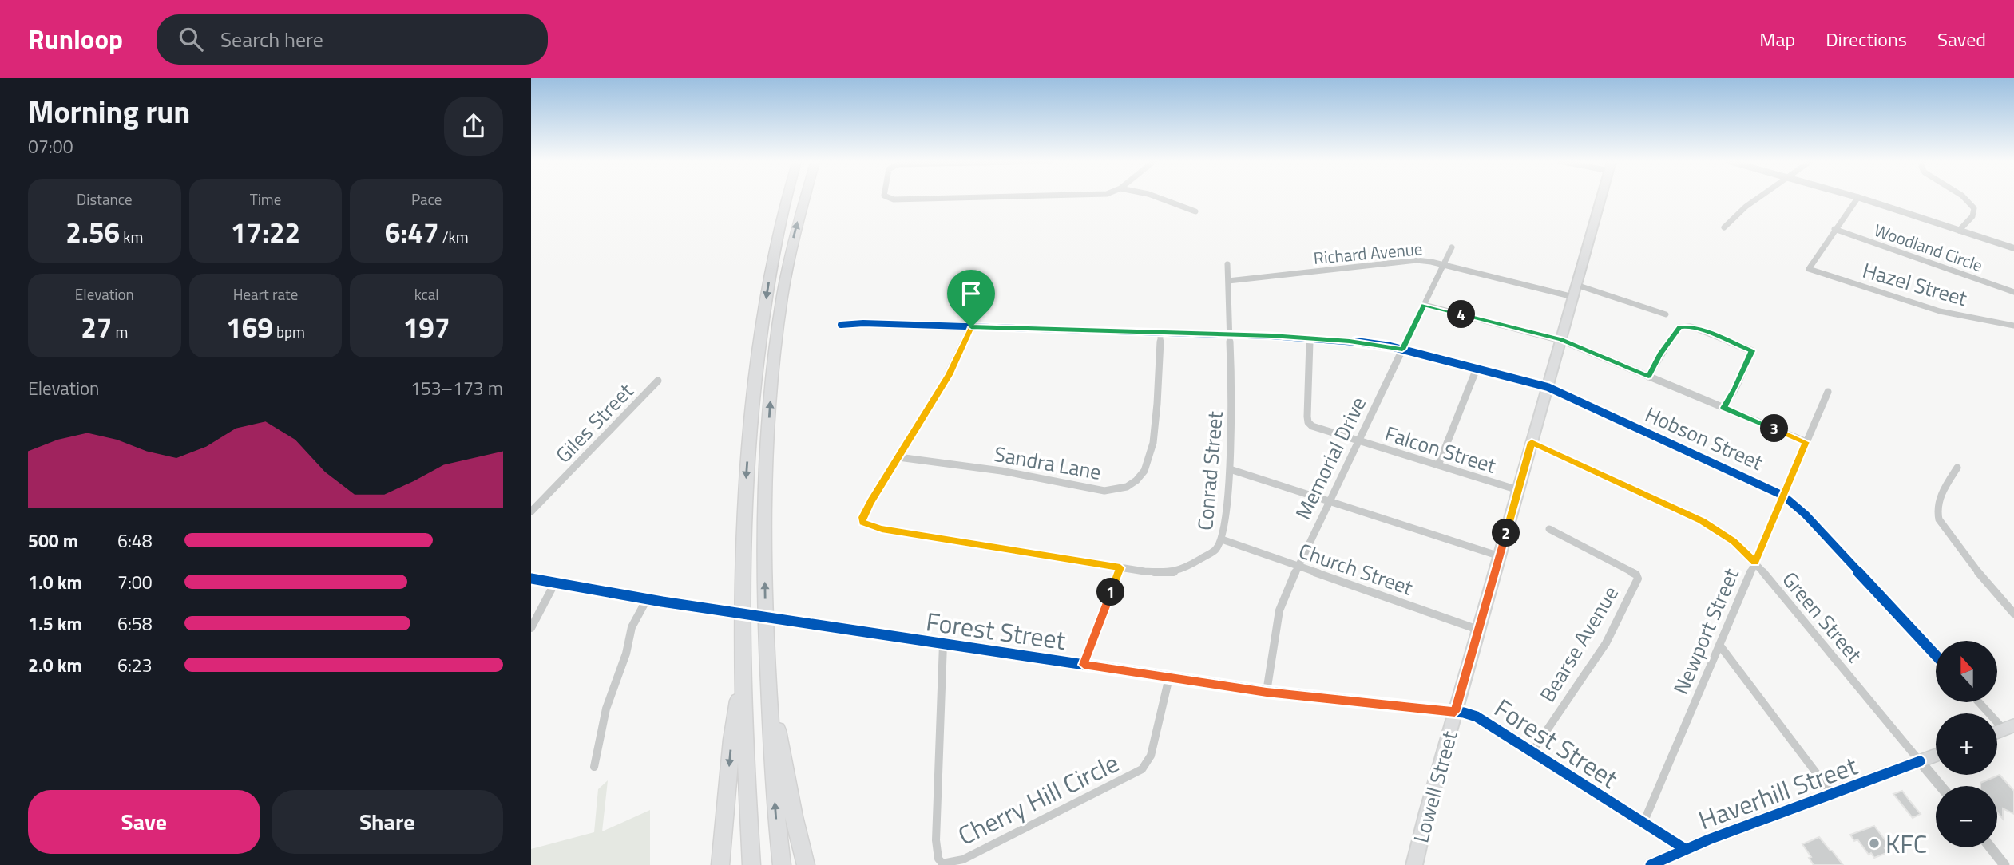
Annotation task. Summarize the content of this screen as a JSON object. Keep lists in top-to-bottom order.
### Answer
{
  "streets": {
    "main road": ["Lowell Street", "Haverhill Street"],
    "street": [
      "Woodland Circle",
      "Richard Avenue",
      "Hazel Street",
      "Giles Street",
      "Hobson Street",
      "Falcon Street",
      "Memorial Drive",
      "Sandra Lane",
      "Conrad Street",
      "Church Street",
      "Green Street",
      "Forest Street",
      "Newport Street",
      "Bearse Avenue",
      "Cherry Hill Circle"
    ]
  },
  "crossings": [
    ["Woodland Circle", "Hazel Street"],
    ["Richard Avenue", "Memorial Drive"],
    ["Richard Avenue", "Conrad Street"],
    ["Richard Avenue", "Lowell Street"],
    ["Hobson Street", "Falcon Street"],
    ["Hobson Street", "Memorial Drive"],
    ["Hobson Street", "Sandra Lane"],
    ["Hobson Street", "Conrad Street"],
    ["Hobson Street", "Newport Street"],
    ["Hobson Street", "Lowell Street"],
    ["Falcon Street", "Memorial Drive"],
    ["Falcon Street", "Lowell Street"],
    ["Memorial Drive", "Church Street"],
    ["Memorial Drive", "Forest Street"],
    ["Sandra Lane", "Conrad Street"],
    ["Conrad Street", "Church Street"],
    ["Church Street", "Lowell Street"],
    ["Green Street", "Newport Street"],
    ["Green Street", "Lowell Street"],
    ["Green Street", "Haverhill Street"],
    ["Forest Street", "Newport Street"],
    ["Forest Street", "Bearse Avenue"],
    ["Forest Street", "Lowell Street"],
    ["Forest Street", "Haverhill Street"],
    ["Forest Street", "Cherry Hill Circle"]
  ],
  "places": ["KFC"],
  "north": "top",
  "page": {
    "header": "Runloop",
    "search": "Search here",
    "nav": ["Map", "Directions", "Saved"],
    "heading": ["Morning run", "07:00"],
    "stats": [
      ["Distance", "2.56 km"],
      ["Time", "17:22"],
      ["Pace", "6:47 /km"],
      ["Elevation", "27 m"],
      ["Heart rate", "169 bpm"],
      ["kcal", "197"]
    ],
    "pins": [
      "4",
      "3",
      "2",
      "1"
    ],
    "chart": ["Elevation", "153–173 m"],
    "list": [
      {
        "name": "500 m",
        "note": "6:48"
      },
      {
        "name": "1.0 km",
        "note": "7:00"
      },
      {
        "name": "1.5 km",
        "note": "6:58"
      },
      {
        "name": "2.0 km",
        "note": "6:23"
      }
    ],
    "map_buttons": ["+", "−"],
    "buttons": ["Save", "Share"]
  }
}
